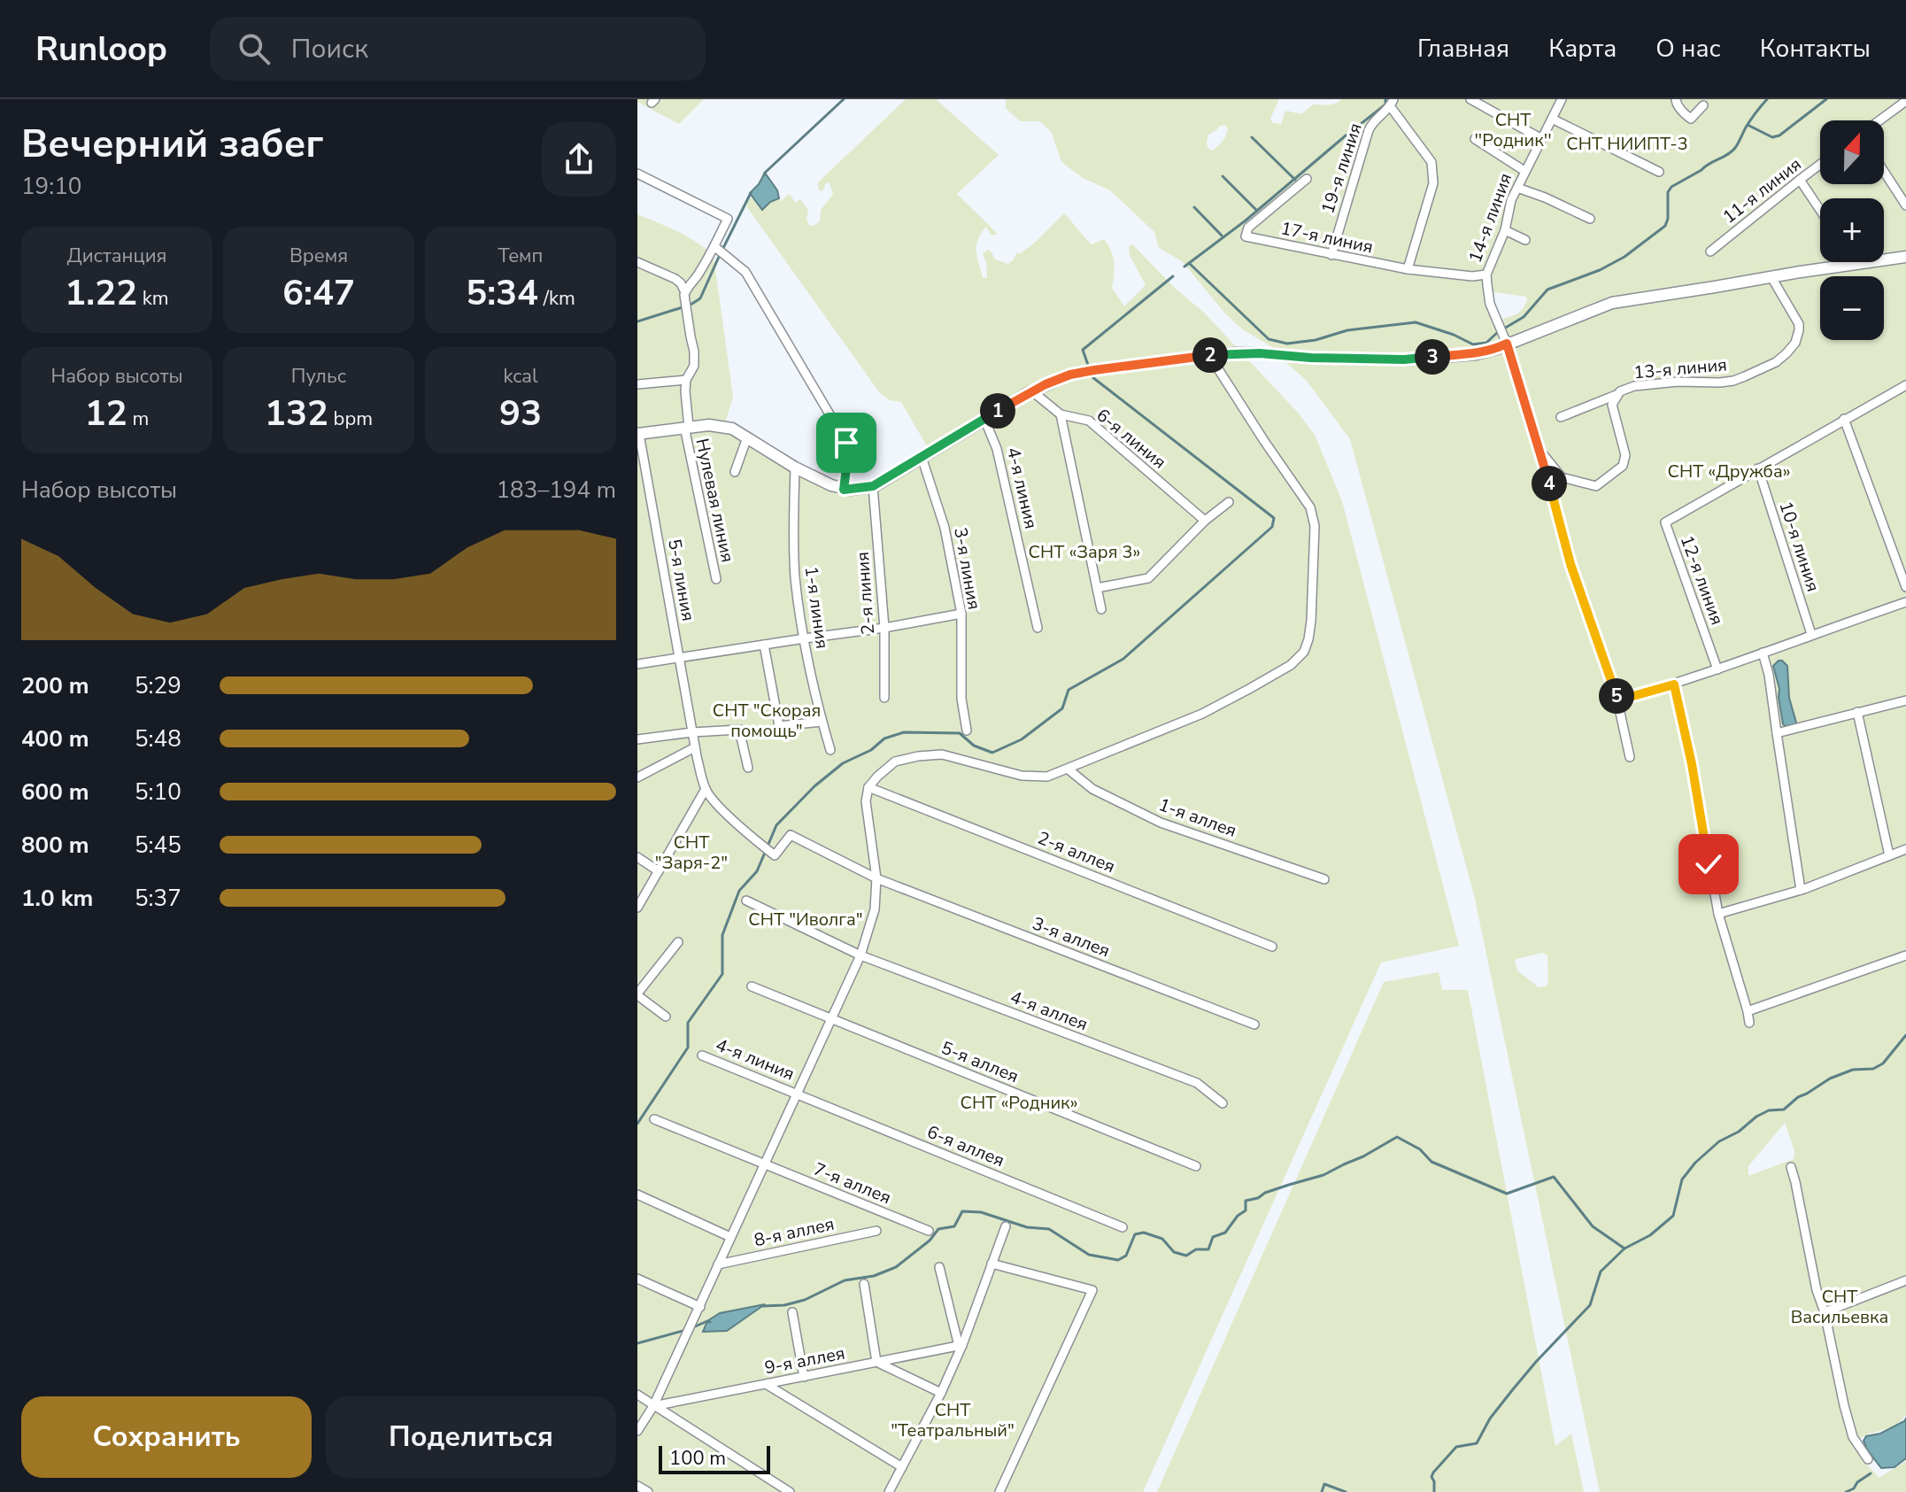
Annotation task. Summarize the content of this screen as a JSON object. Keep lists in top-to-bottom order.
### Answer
{
  "streets": {
    "street": [
      "19-я линия",
      "11-я линия",
      "14-я линия",
      "17-я линия",
      "13-я линия",
      "6-я линия",
      "4-я линия",
      "Нулевая линия",
      "10-я линия",
      "3-я линия",
      "5-я линия",
      "12-я линия",
      "2-я линия",
      "1-я линия",
      "1-я аллея",
      "2-я аллея",
      "3-я аллея",
      "4-я аллея",
      "5-я аллея",
      "6-я аллея",
      "7-я аллея",
      "8-я аллея",
      "9-я аллея"
    ]
  },
  "crossings": [
    ["19-я линия", "17-я линия"],
    ["14-я линия", "17-я линия"],
    ["14-я линия", "13-я линия"],
    ["4-я линия", "6-я аллея"],
    ["10-я линия", "12-я линия"]
  ],
  "parks": [
    "СНТ ''Родник''",
    "СНТ НИИПТ-3",
    "СНТ «Дружба»",
    "СНТ «Заря 3»",
    "СНТ \"Скорая помощь\"",
    "СНТ \"Заря-2\"",
    "СНТ \"Иволга\"",
    "СНТ «Родник»",
    "СНТ Васильевка",
    "СНТ \"Театральный\""
  ],
  "scale_bar": "100 m",
  "north": "top",
  "page": {
    "header": "Runloop",
    "search": "Поиск",
    "nav": [
      "Главная",
      "Карта",
      "О нас",
      "Контакты"
    ],
    "heading": ["Вечерний забег", "19:10"],
    "map_buttons": ["+", "−"],
    "stats": [
      ["Дистанция", "1.22 km"],
      ["Время", "6:47"],
      ["Темп", "5:34 /km"],
      ["Набор высоты", "12 m"],
      ["Пульс", "132 bpm"],
      ["kcal", "93"]
    ],
    "pins": [
      "2",
      "3",
      "1",
      "4",
      "5"
    ],
    "chart": ["Набор высоты", "183–194 m"],
    "list": [
      {
        "name": "200 m",
        "note": "5:29"
      },
      {
        "name": "400 m",
        "note": "5:48"
      },
      {
        "name": "600 m",
        "note": "5:10"
      },
      {
        "name": "800 m",
        "note": "5:45"
      },
      {
        "name": "1.0 km",
        "note": "5:37"
      }
    ],
    "buttons": ["Сохранить", "Поделиться"],
    "scale": "100 m"
  }
}
